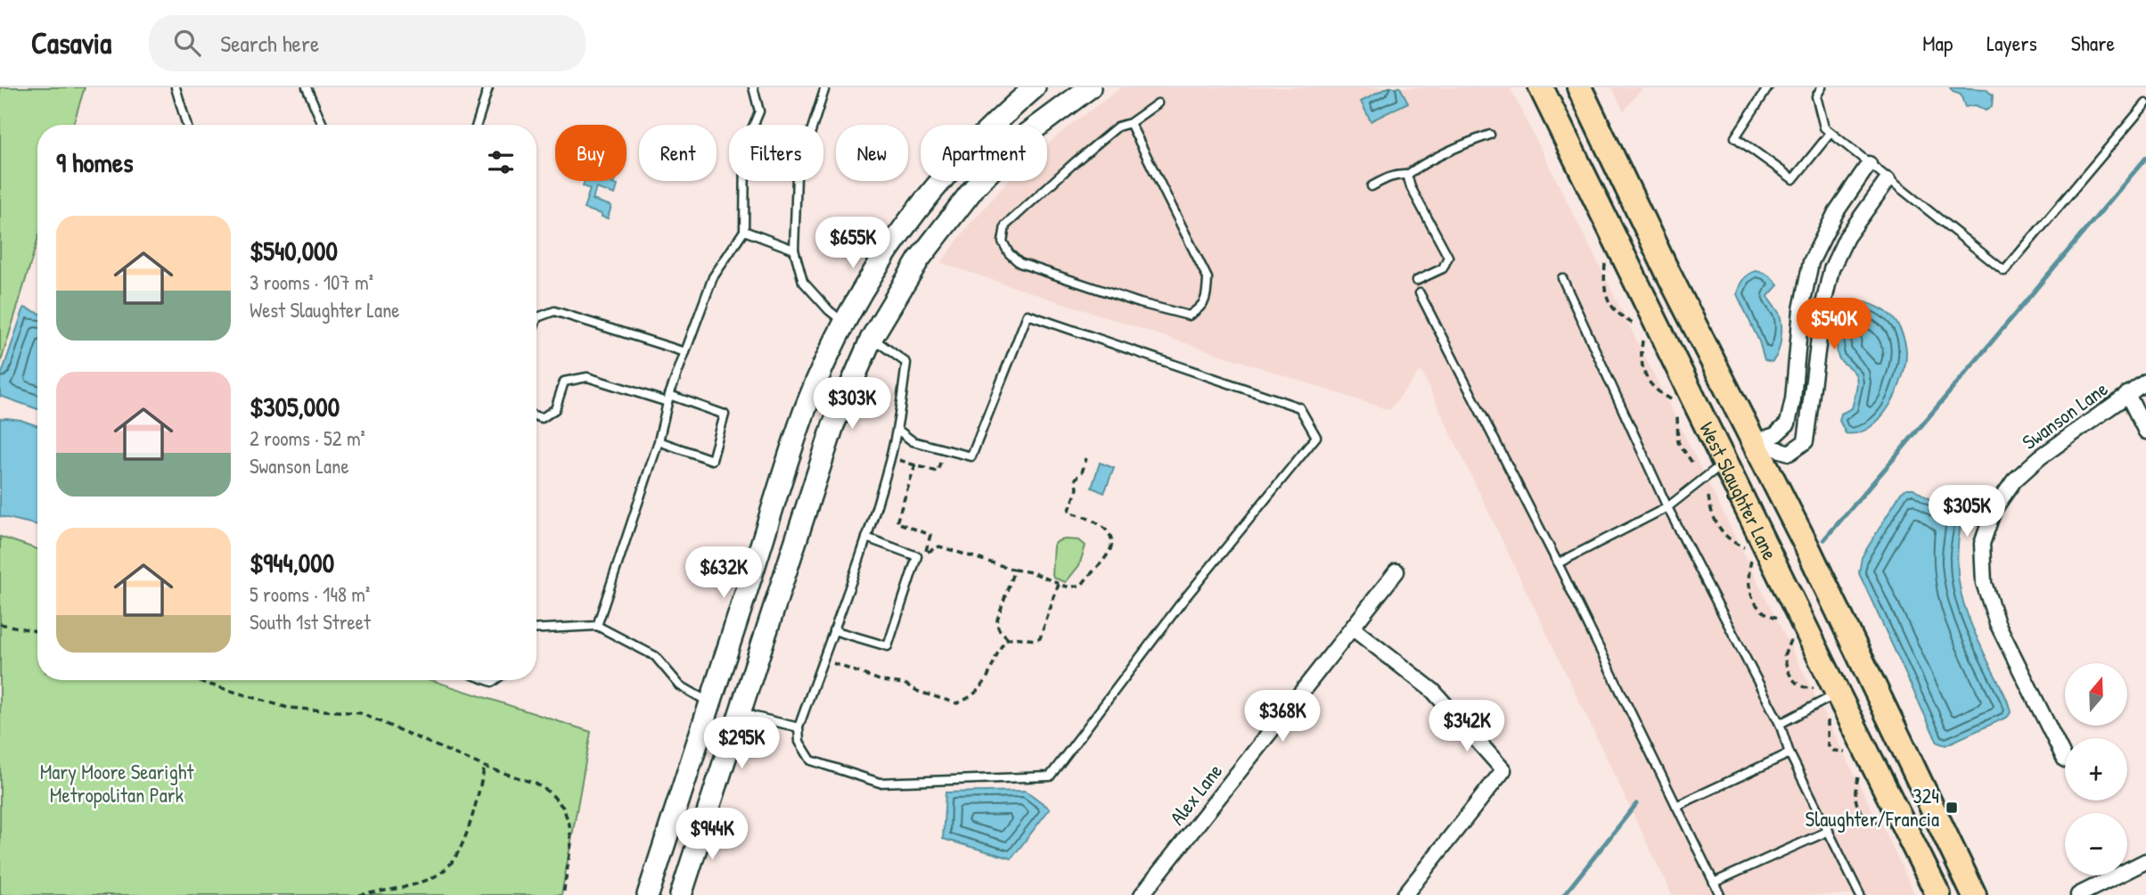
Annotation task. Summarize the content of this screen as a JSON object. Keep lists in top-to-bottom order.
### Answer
{
  "streets": {
    "main road": ["West Slaughter Lane"],
    "street": ["Swanson Lane", "Alex Lane"]
  },
  "parks": ["Mary Moore Searight Metropolitan Park"],
  "places": {
    "transit": ["324 Slaughter/Francia"]
  },
  "north": "top",
  "page": {
    "header": "Casavia",
    "search": "Search here",
    "nav": ["Map", "Layers", "Share"],
    "chip": [
      "Buy",
      "Rent",
      "Filters",
      "New",
      "Apartment"
    ],
    "heading": "9 homes",
    "list": [
      {
        "name": "$540,000",
        "note": "3 rooms · 107 m² · West Slaughter Lane"
      },
      {
        "name": "$305,000",
        "note": "2 rooms · 52 m² · Swanson Lane"
      },
      {
        "name": "$944,000",
        "note": "5 rooms · 148 m² · South 1st Street"
      }
    ],
    "price": [
      "$655K",
      "$540K",
      "$303K",
      "$305K",
      "$632K",
      "$368K",
      "$342K",
      "$295K",
      "$944K"
    ],
    "map_buttons": ["+", "−"]
  }
}
